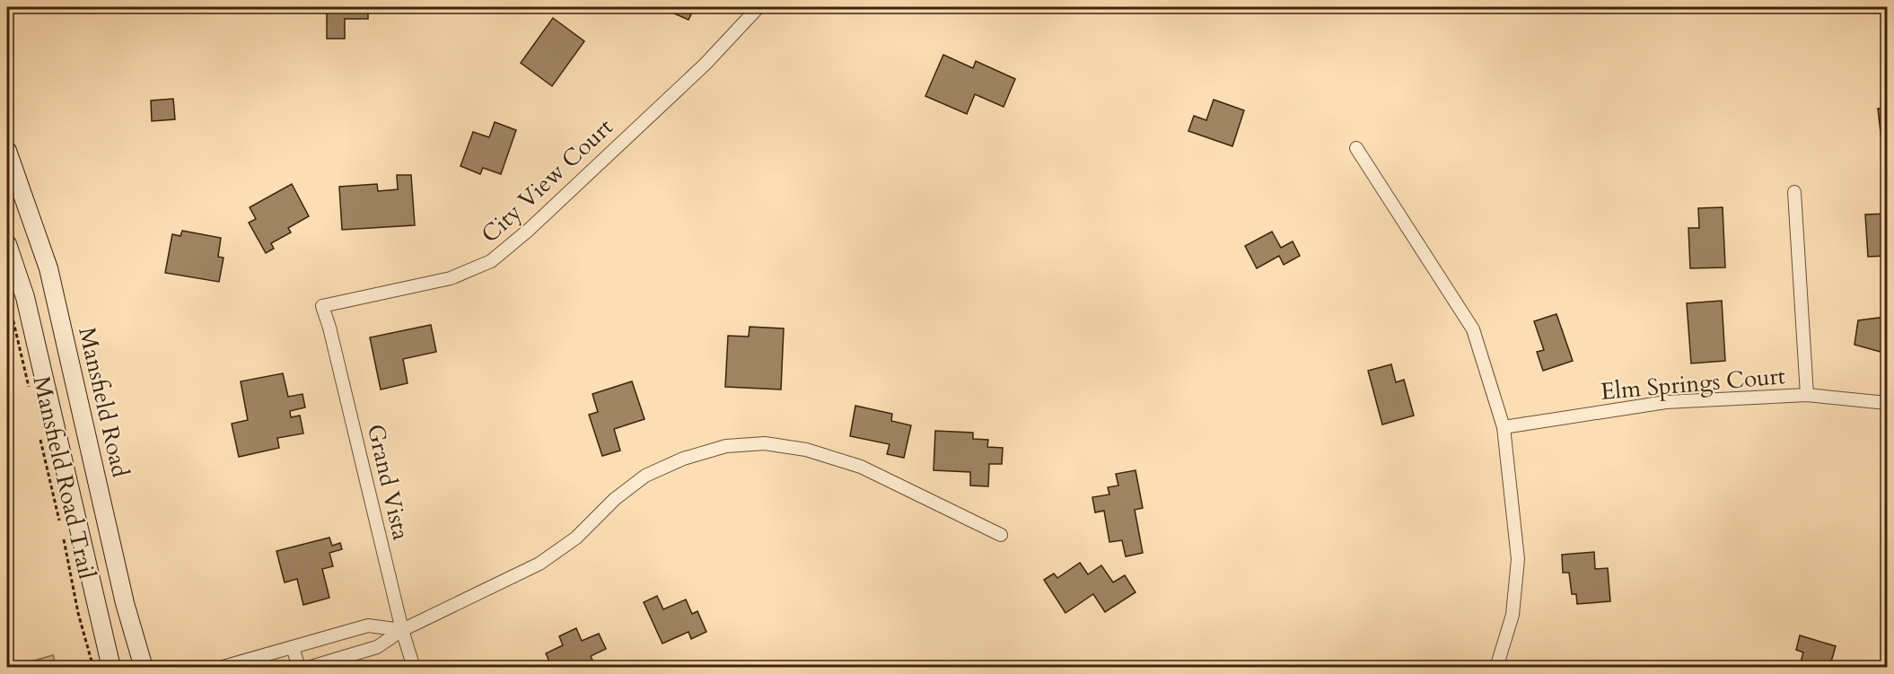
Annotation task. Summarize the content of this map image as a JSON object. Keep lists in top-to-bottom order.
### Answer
{
  "streets": {
    "main road": ["Mansfield Road"],
    "street": ["City View Court", "Elm Springs Court", "Grand Vista"],
    "path": ["Mansfield Road Trail"]
  },
  "crossings": [
    ["City View Court", "Grand Vista"]
  ]
}
